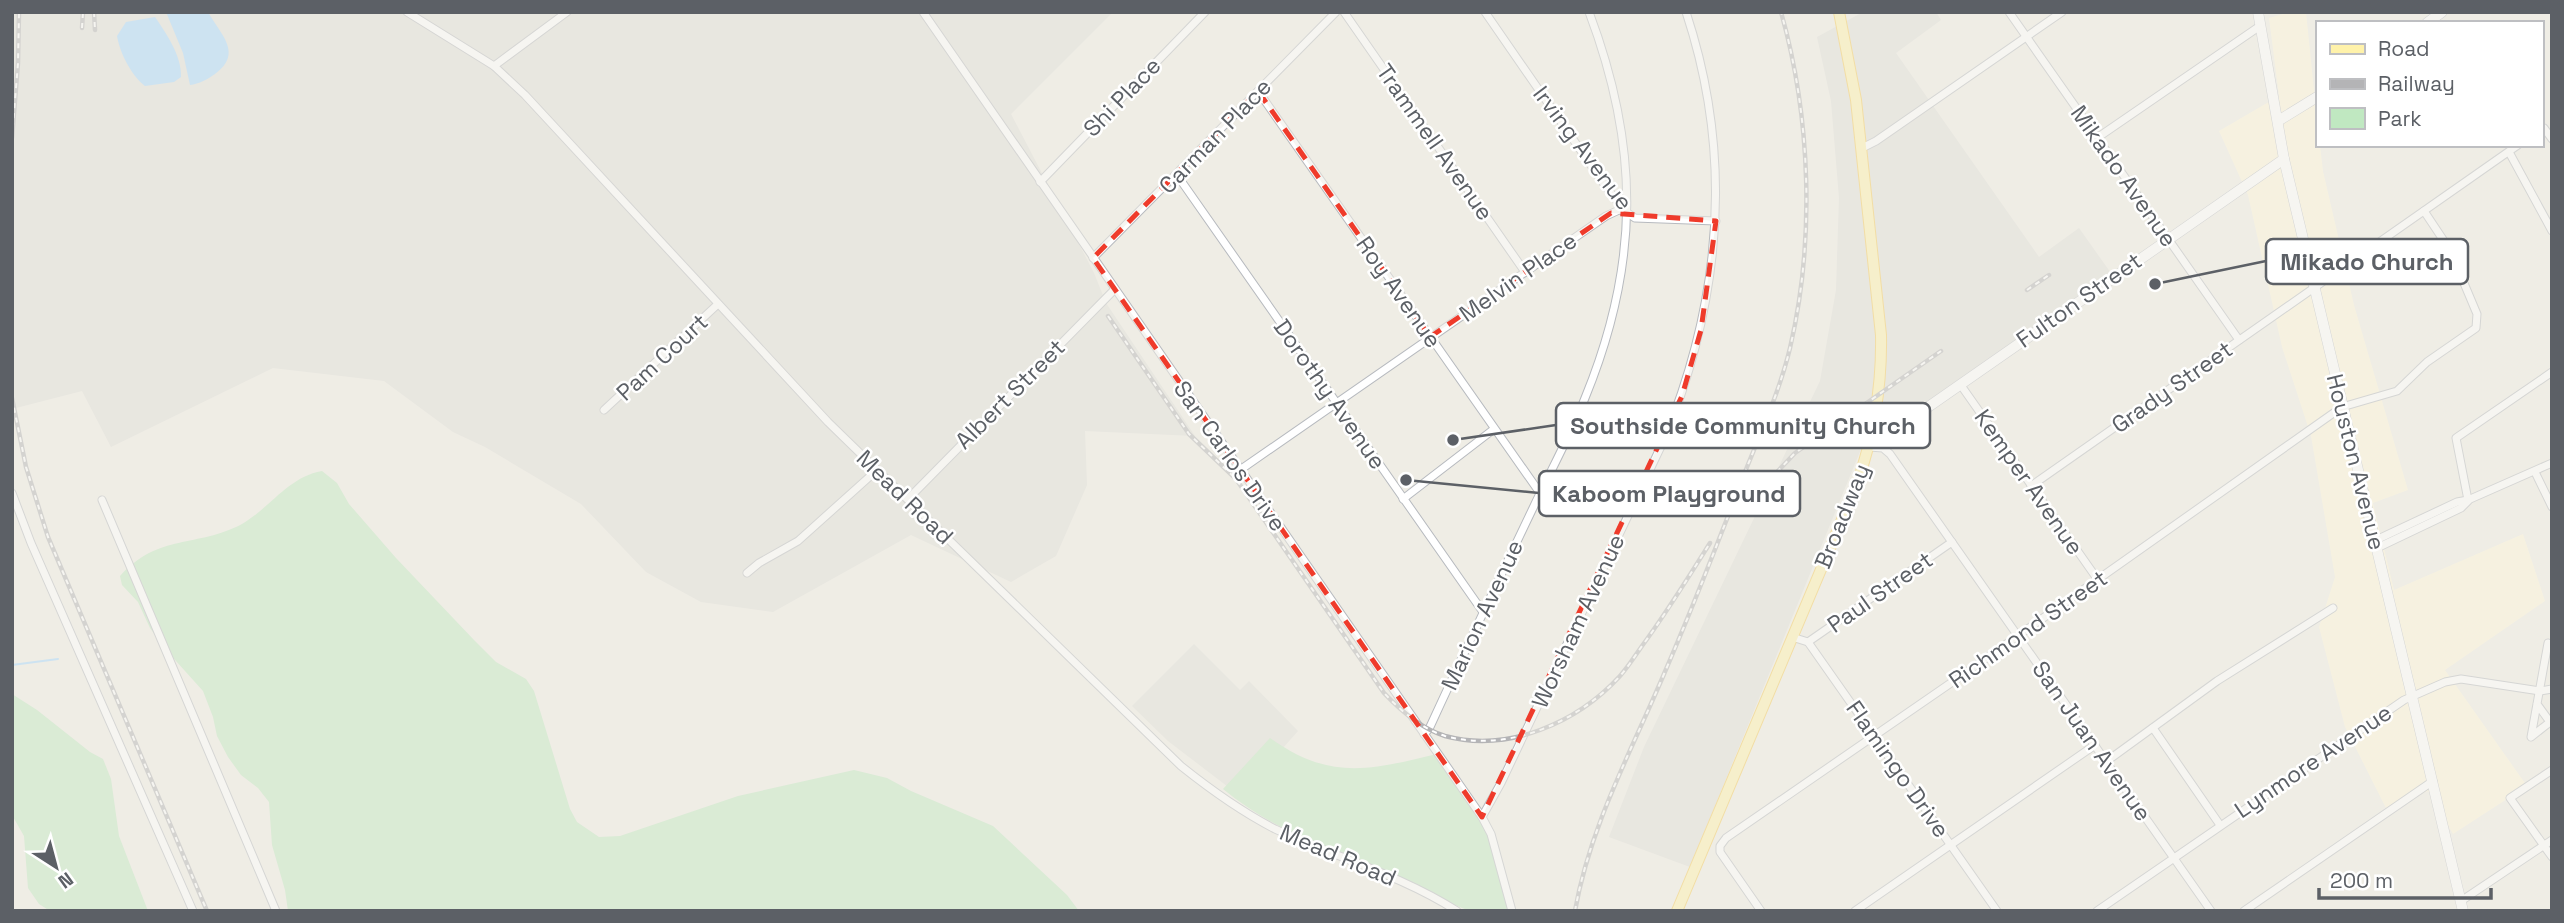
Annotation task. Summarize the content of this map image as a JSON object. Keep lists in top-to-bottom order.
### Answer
{
  "streets": {
    "main road": ["Broadway"],
    "street": [
      "Shi Place",
      "Carman Place",
      "Trammell Avenue",
      "Irving Avenue",
      "Mikado Avenue",
      "Melvin Place",
      "Roy Avenue",
      "Fulton Street",
      "Pam Court",
      "Grady Street",
      "Albert Street",
      "Dorothy Avenue",
      "San Carlos Drive",
      "Houston Avenue",
      "Kemper Avenue",
      "Mead Road",
      "Paul Street",
      "Marion Avenue",
      "Worsham Avenue",
      "Richmond Street",
      "San Juan Avenue",
      "Lynmore Avenue",
      "Flamingo Drive"
    ]
  },
  "crossings": [
    ["Shi Place", "San Carlos Drive"],
    ["Carman Place", "Roy Avenue"],
    ["Carman Place", "Dorothy Avenue"],
    ["Carman Place", "San Carlos Drive"],
    ["Trammell Avenue", "Melvin Place"],
    ["Irving Avenue", "Melvin Place"],
    ["Irving Avenue", "Marion Avenue"],
    ["Irving Avenue", "Worsham Avenue"],
    ["Mikado Avenue", "Fulton Street"],
    ["Mikado Avenue", "Grady Street"],
    ["Melvin Place", "Roy Avenue"],
    ["Melvin Place", "Dorothy Avenue"],
    ["Melvin Place", "San Carlos Drive"],
    ["Melvin Place", "Marion Avenue"],
    ["Roy Avenue", "Marion Avenue"],
    ["Fulton Street", "Houston Avenue"],
    ["Fulton Street", "Kemper Avenue"],
    ["Fulton Street", "Broadway"],
    ["Pam Court", "Mead Road"],
    ["Grady Street", "Houston Avenue"],
    ["Grady Street", "Kemper Avenue"],
    ["Grady Street", "Richmond Street"],
    ["Albert Street", "San Carlos Drive"],
    ["Albert Street", "Mead Road"],
    ["Dorothy Avenue", "Marion Avenue"],
    ["San Carlos Drive", "Marion Avenue"],
    ["San Carlos Drive", "Worsham Avenue"],
    ["Houston Avenue", "Richmond Street"],
    ["Houston Avenue", "Lynmore Avenue"],
    ["Kemper Avenue", "Richmond Street"],
    ["Broadway", "San Juan Avenue"],
    ["Paul Street", "San Juan Avenue"],
    ["Paul Street", "Flamingo Drive"],
    ["Richmond Street", "San Juan Avenue"],
    ["Richmond Street", "Flamingo Drive"],
    ["San Juan Avenue", "Lynmore Avenue"]
  ],
  "places": ["Mikado Church", "Southside Community Church", "Kaboom Playground"],
  "legend": ["Road", "Railway", "Park"],
  "scale_bar": "200 m",
  "north": "bottom right"
}
